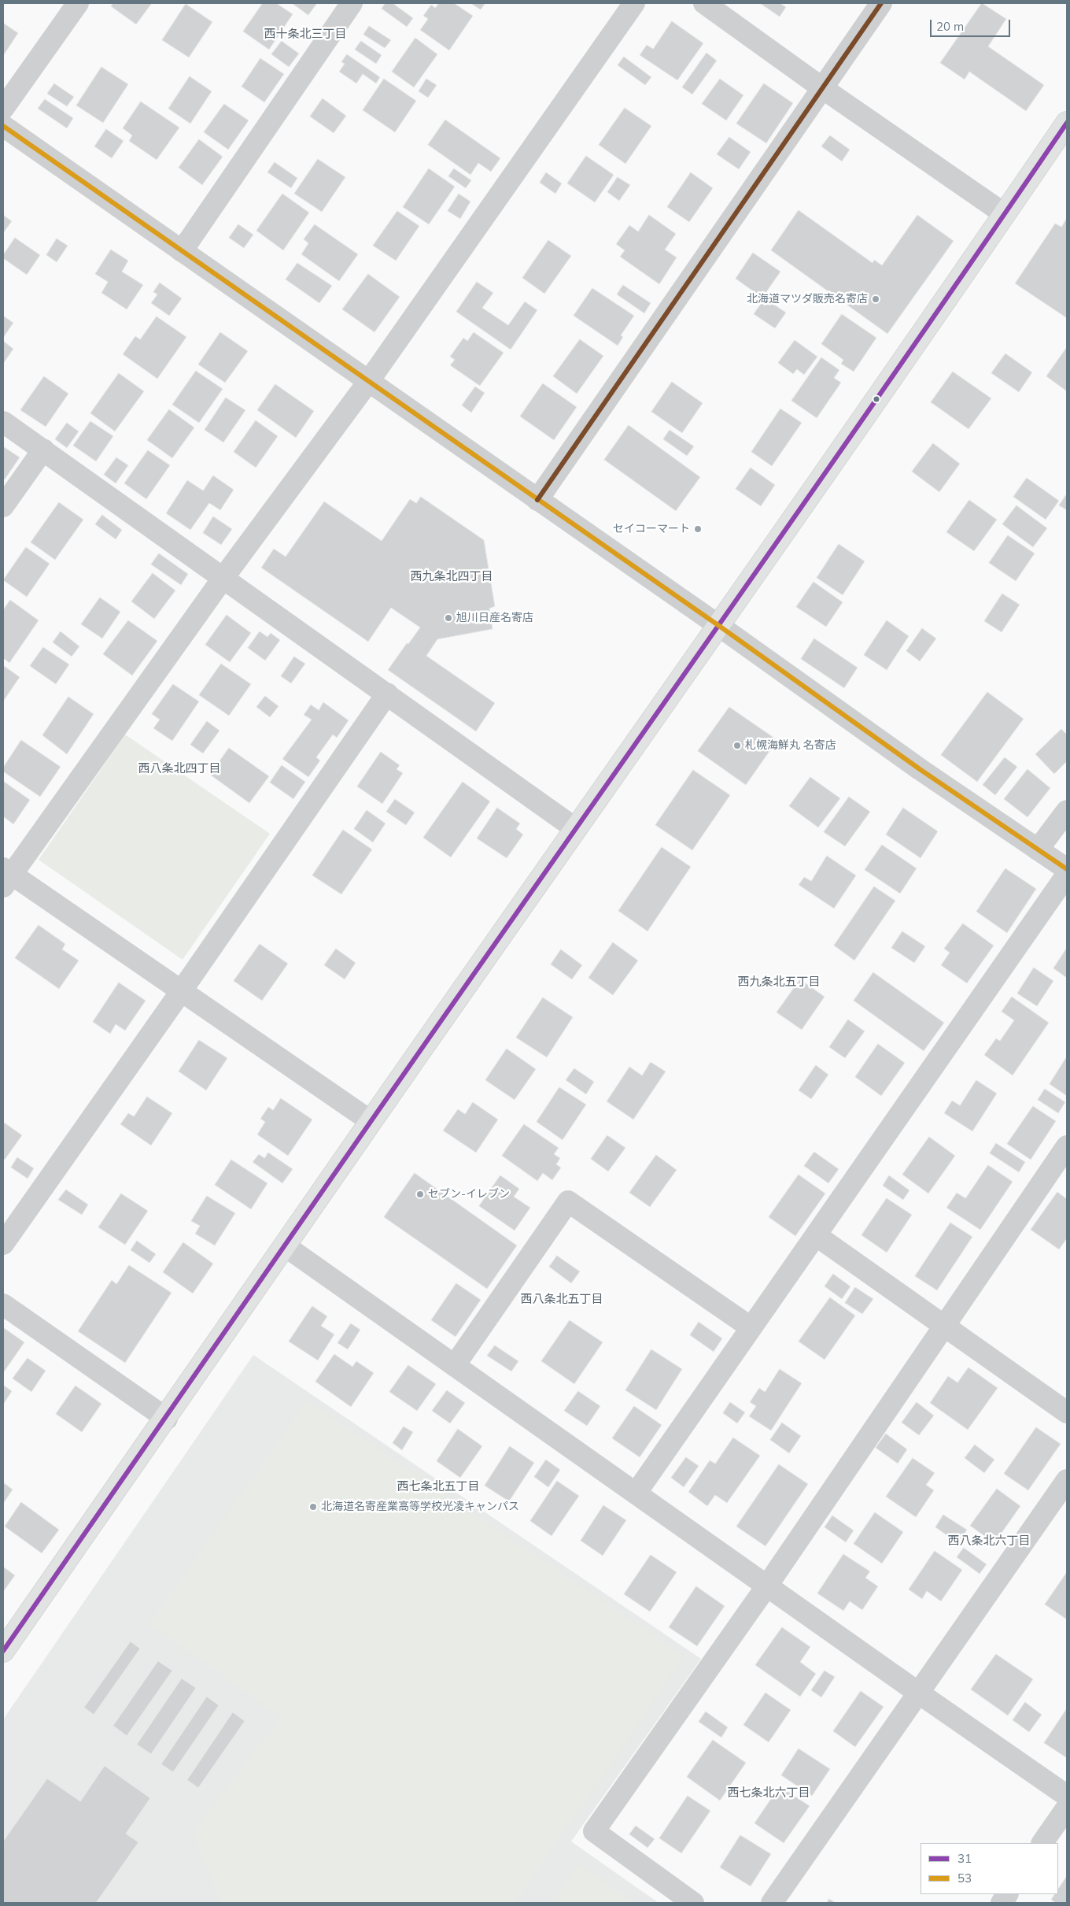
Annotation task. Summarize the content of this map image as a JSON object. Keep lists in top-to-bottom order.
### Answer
{
  "districts": [
    "西十条北三丁目",
    "西九条北四丁目",
    "西八条北四丁目",
    "西九条北五丁目",
    "西八条北五丁目",
    "西七条北五丁目",
    "西八条北六丁目",
    "西七条北六丁目"
  ],
  "places": [
    "北海道マツダ販売名寄店",
    "セイコーマート",
    "旭川日産名寄店",
    "札幌海鮮丸 名寄店",
    "セブン-イレブン",
    "北海道名寄産業高等学校光凌キャンパス"
  ],
  "lines": ["transit line 31", "transit line 53"],
  "legend": ["31", "53"],
  "scale_bar": "20 m"
}
